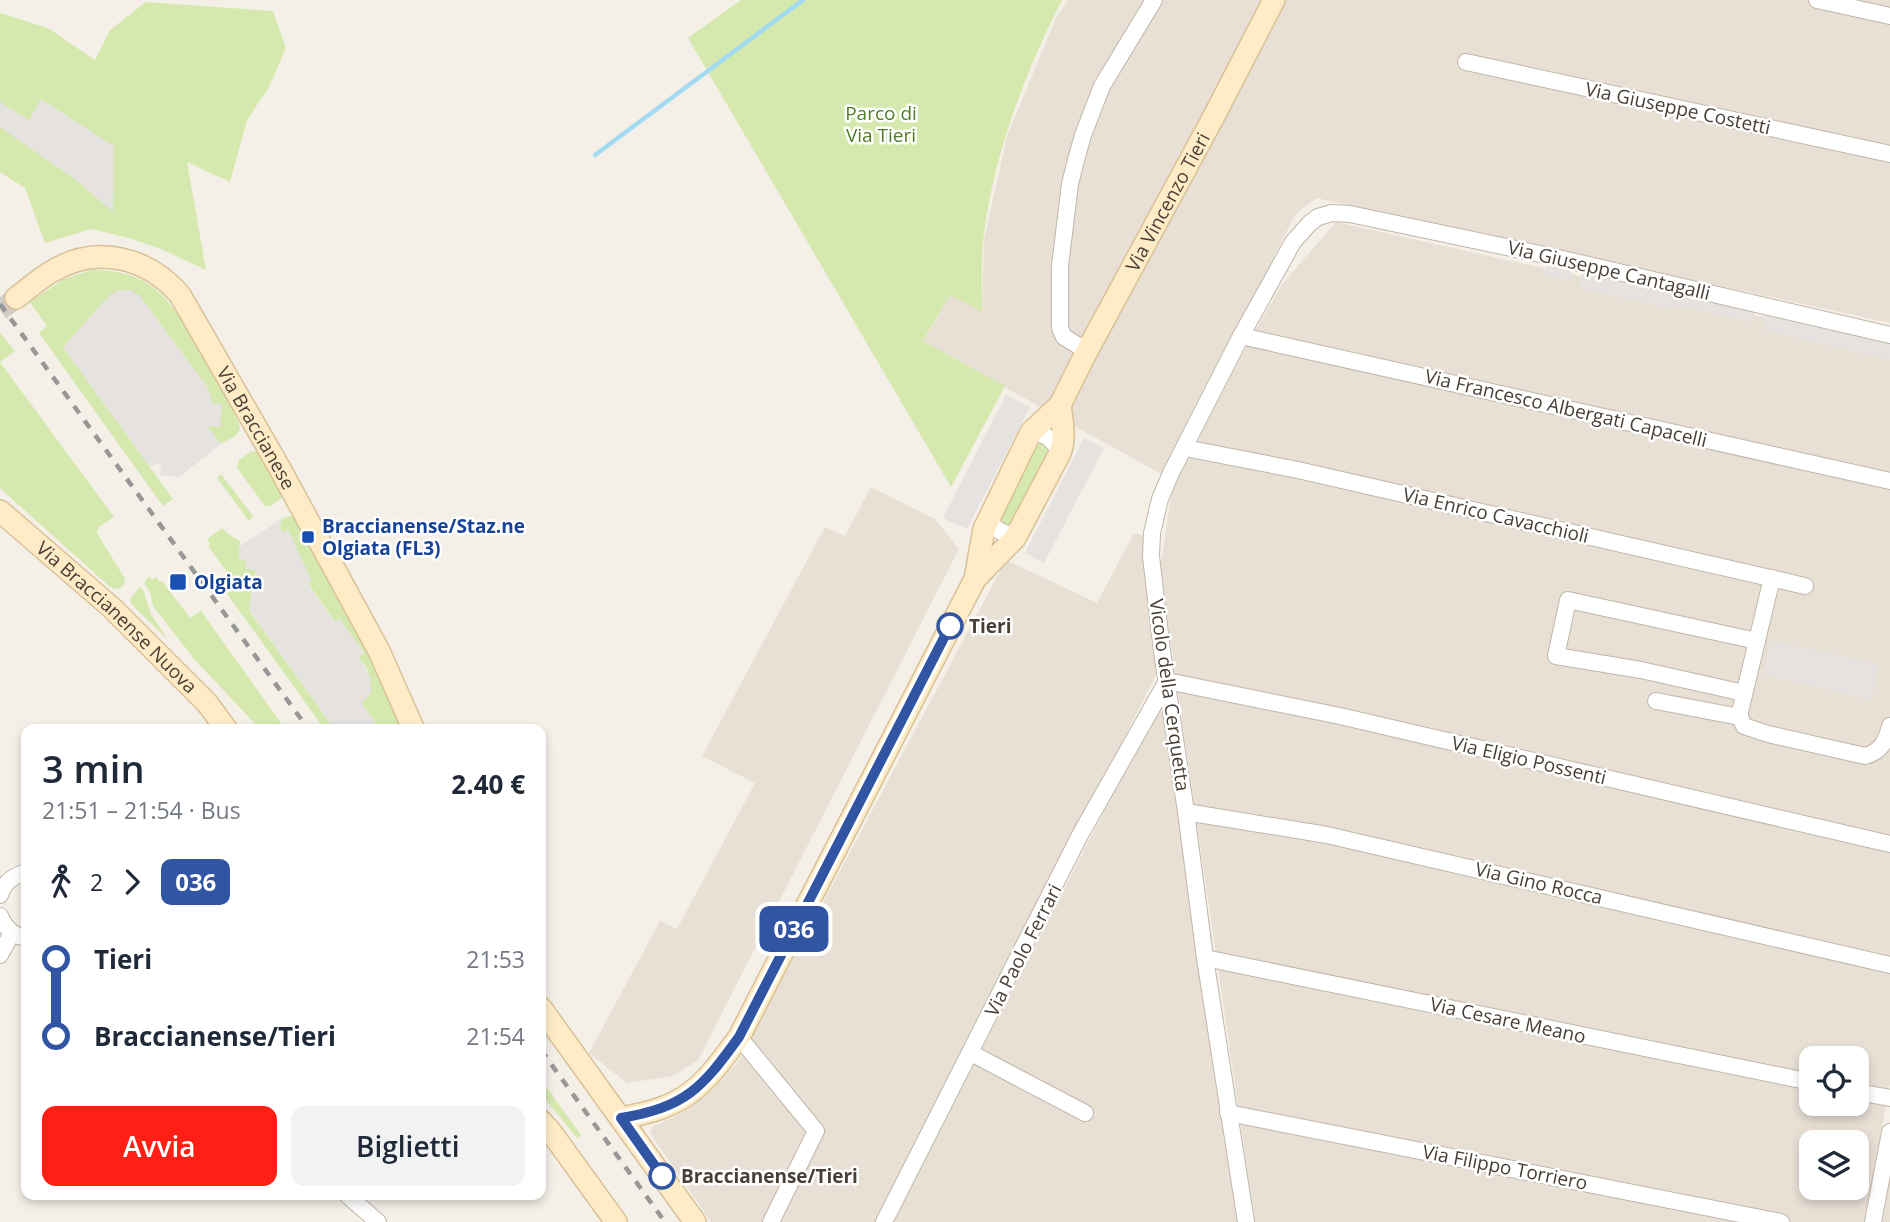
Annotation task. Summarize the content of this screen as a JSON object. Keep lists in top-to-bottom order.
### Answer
{
  "streets": {
    "street": [
      "Via Giuseppe Costetti",
      "Via Vincenzo Tieri",
      "Via Giuseppe Cantagalli",
      "Via Francesco Albergati Capacelli",
      "Via Braccianese",
      "Via Enrico Cavacchioli",
      "Via Braccianense Nuova",
      "Vicolo della Cerquetta",
      "Via Eligio Possenti",
      "Via Gino Rocca",
      "Via Paolo Ferrari",
      "Via Cesare Meano",
      "Via Filippo Torriero"
    ]
  },
  "crossings": [
    ["Via Giuseppe Cantagalli", "Vicolo della Cerquetta"],
    ["Via Francesco Albergati Capacelli", "Vicolo della Cerquetta"],
    ["Via Enrico Cavacchioli", "Vicolo della Cerquetta"],
    ["Vicolo della Cerquetta", "Via Eligio Possenti"],
    ["Vicolo della Cerquetta", "Via Gino Rocca"],
    ["Vicolo della Cerquetta", "Via Paolo Ferrari"],
    ["Vicolo della Cerquetta", "Via Cesare Meano"],
    ["Vicolo della Cerquetta", "Via Filippo Torriero"],
    ["Via Eligio Possenti", "Via Paolo Ferrari"]
  ],
  "parks": ["Parco di Via Tieri"],
  "places": {
    "transit": ["Braccianense/Staz.ne Olgiata (FL3)", "Olgiata"],
    "other": ["Tieri", "Braccianense/Tieri"]
  },
  "lines": ["bus line 036"],
  "page": {
    "on_map": "036",
    "heading": ["3 min", "21:51 – 21:54 · Bus", "2.40 €"],
    "legs": ["2", "036"],
    "list": [
      {
        "name": "Tieri",
        "value": "21:53"
      },
      {
        "name": "Braccianense/Tieri",
        "value": "21:54"
      }
    ],
    "buttons": ["Avvia", "Biglietti"]
  }
}
